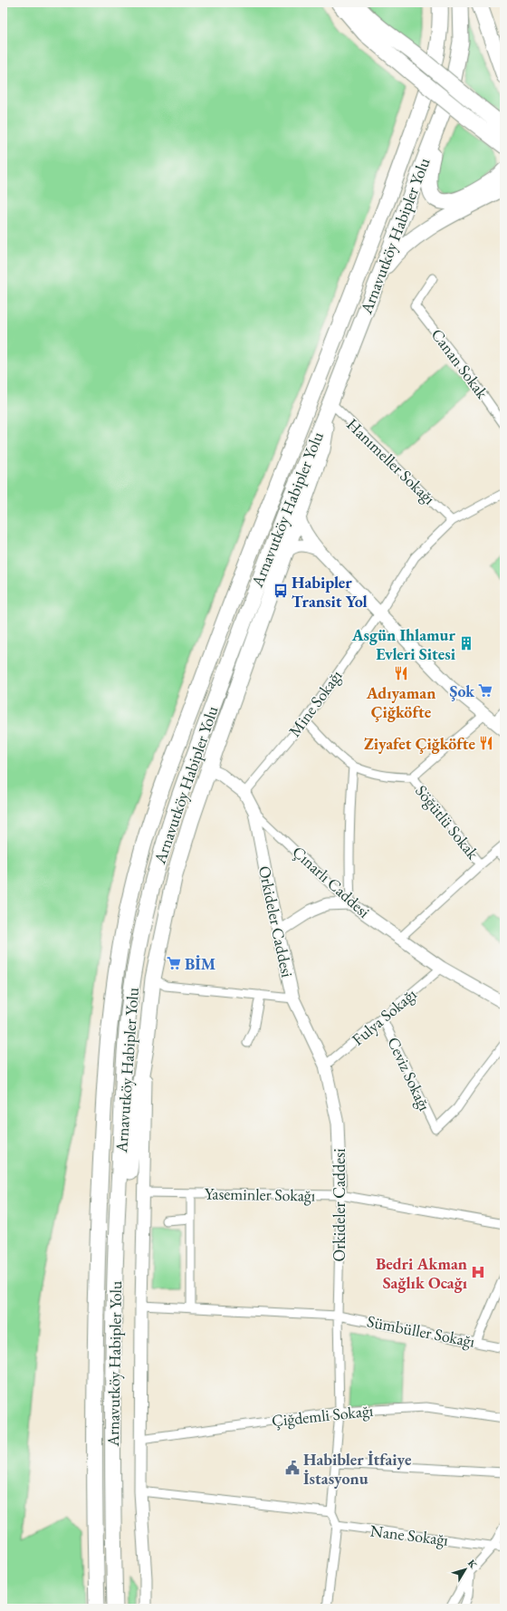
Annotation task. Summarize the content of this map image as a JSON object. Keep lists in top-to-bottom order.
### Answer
{
  "streets": {
    "highway": ["Arnavutköy Habipler Yolu"],
    "street": [
      "Canan Sokak",
      "Hanımeller Sokağı",
      "Mine Sokağı",
      "Söğütlü Sokak",
      "Çınarlı Caddesi",
      "Orkideler Caddesi",
      "Fulya Sokağı",
      "Ceviz Sokağı",
      "Yaseminler Sokağı",
      "Sümbüller Sokağı",
      "Çiğdemli Sokağı",
      "Nane Sokağı"
    ]
  },
  "crossings": [
    ["Arnavutköy Habipler Yolu", "Hanımeller Sokağı"],
    ["Hanımeller Sokağı", "Mine Sokağı"],
    ["Mine Sokağı", "Söğütlü Sokak"],
    ["Mine Sokağı", "Çınarlı Caddesi"],
    ["Çınarlı Caddesi", "Orkideler Caddesi"],
    ["Çınarlı Caddesi", "Fulya Sokağı"],
    ["Orkideler Caddesi", "Fulya Sokağı"],
    ["Orkideler Caddesi", "Yaseminler Sokağı"],
    ["Orkideler Caddesi", "Sümbüller Sokağı"],
    ["Orkideler Caddesi", "Çiğdemli Sokağı"],
    ["Orkideler Caddesi", "Nane Sokağı"],
    ["Fulya Sokağı", "Ceviz Sokağı"]
  ],
  "places": {
    "bus stop": ["Habipler Transit Yol"],
    "building": ["Asgün Ihlamur Evleri Sitesi"],
    "restaurant": ["Adıyaman Çiğköfte", "Ziyafet Çiğköfte"],
    "supermarket": ["Şok", "BİM"],
    "hospital": ["Bedri Akman Sağlık Ocağı"],
    "public building": ["Habibler İtfaiye İstasyonu"]
  },
  "north": "top right"
}
